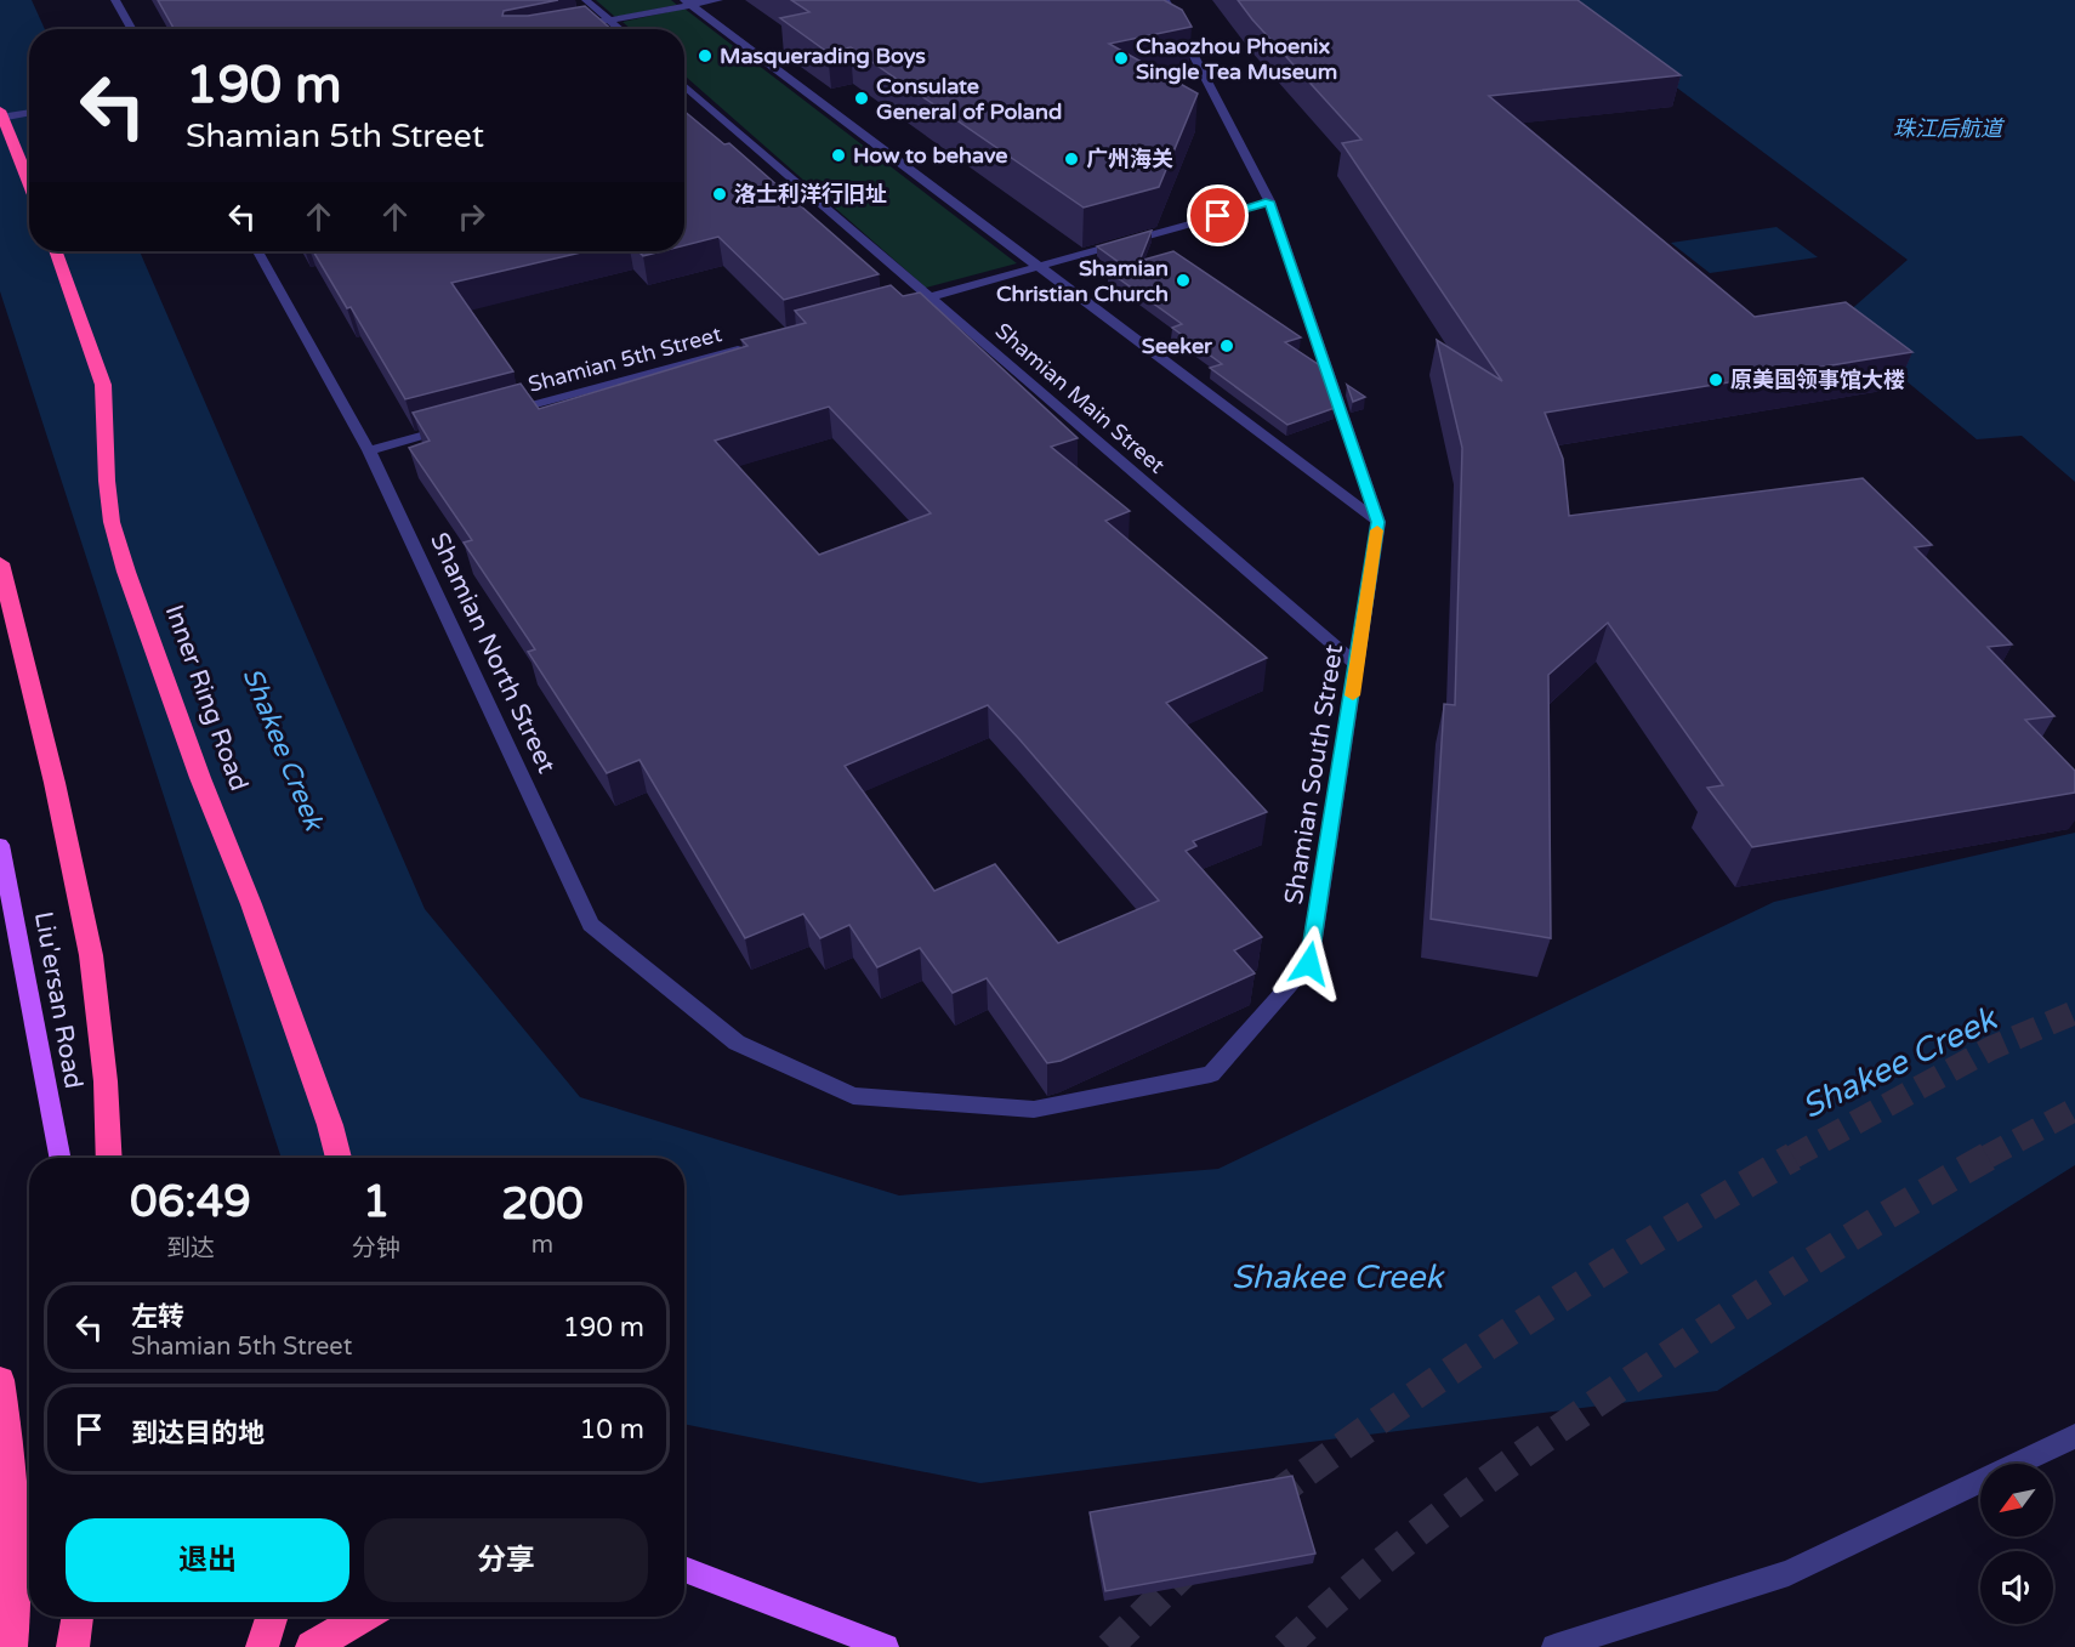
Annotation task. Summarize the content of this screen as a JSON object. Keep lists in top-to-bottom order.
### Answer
{
  "streets": {
    "highway": ["Inner Ring Road"],
    "main road": ["Liu'ersan Road"],
    "street": [
      "Shamian 5th Street",
      "Shamian Main Street",
      "Shamian North Street",
      "Shamian South Street"
    ]
  },
  "crossings": [
    ["Shamian Main Street", "Shamian South Street"],
    ["Shamian North Street", "Shamian South Street"]
  ],
  "water": ["珠江后航道", "Shakee Creek"],
  "places": [
    "Masquerading Boys",
    "Chaozhou Phoenix Single Tea Museum",
    "Consulate General of Poland",
    "How to behave",
    "广州海关",
    "洛士利洋行旧址",
    "Shamian Christian Church",
    "Seeker",
    "原美国领事馆大楼"
  ],
  "north": "bottom left",
  "page": {
    "turn": ["190 m", "Shamian 5th Street"],
    "eta": [
      "06:49",
      "到达",
      "1",
      "分钟",
      "200",
      "m"
    ],
    "list": [
      {
        "name": "左转",
        "note": "Shamian 5th Street",
        "value": "190 m"
      },
      {
        "name": "到达目的地",
        "value": "10 m"
      }
    ],
    "buttons": ["退出", "分享"]
  }
}
